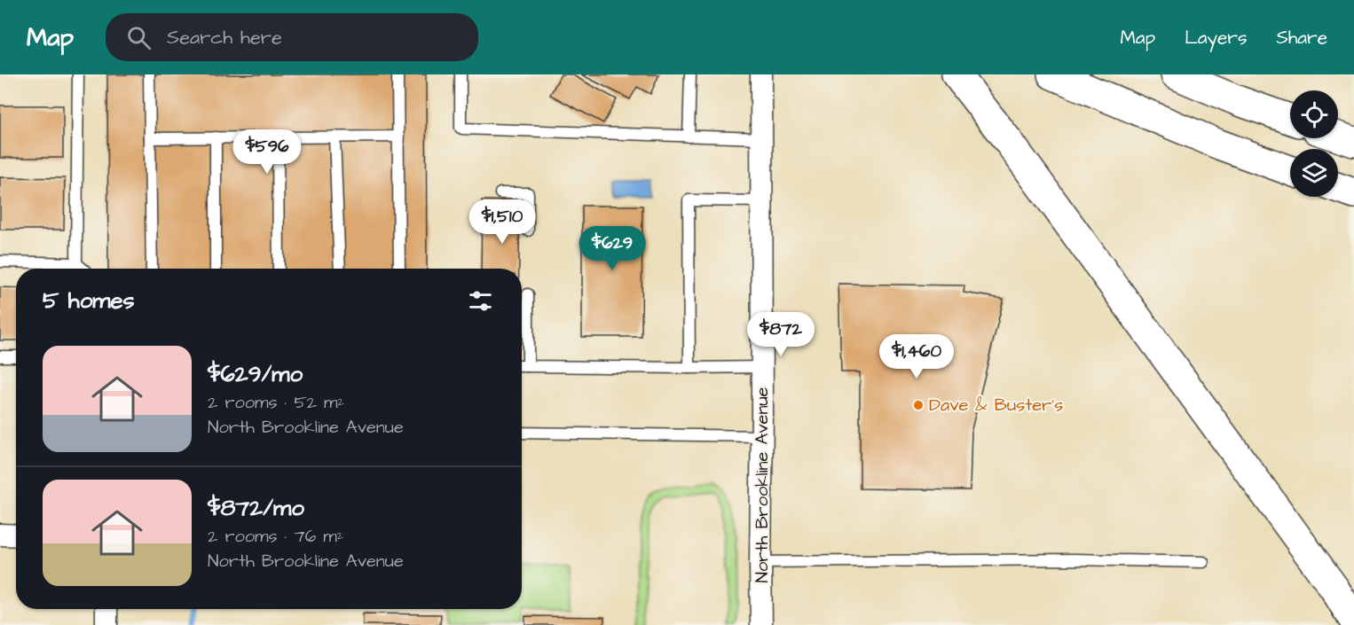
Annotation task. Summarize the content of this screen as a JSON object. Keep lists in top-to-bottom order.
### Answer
{
  "streets": {
    "street": ["North Brookline Avenue"]
  },
  "places": ["Dave & Buster's"],
  "page": {
    "header": "Map",
    "search": "Search here",
    "nav": ["Map", "Layers", "Share"],
    "price": [
      "$596",
      "$1,510",
      "$629",
      "$872",
      "$1,460"
    ],
    "heading": "5 homes",
    "list": [
      {
        "name": "$629/mo",
        "note": "2 rooms · 52 m² · North Brookline Avenue"
      },
      {
        "name": "$872/mo",
        "note": "2 rooms · 76 m² · North Brookline Avenue"
      }
    ]
  }
}
